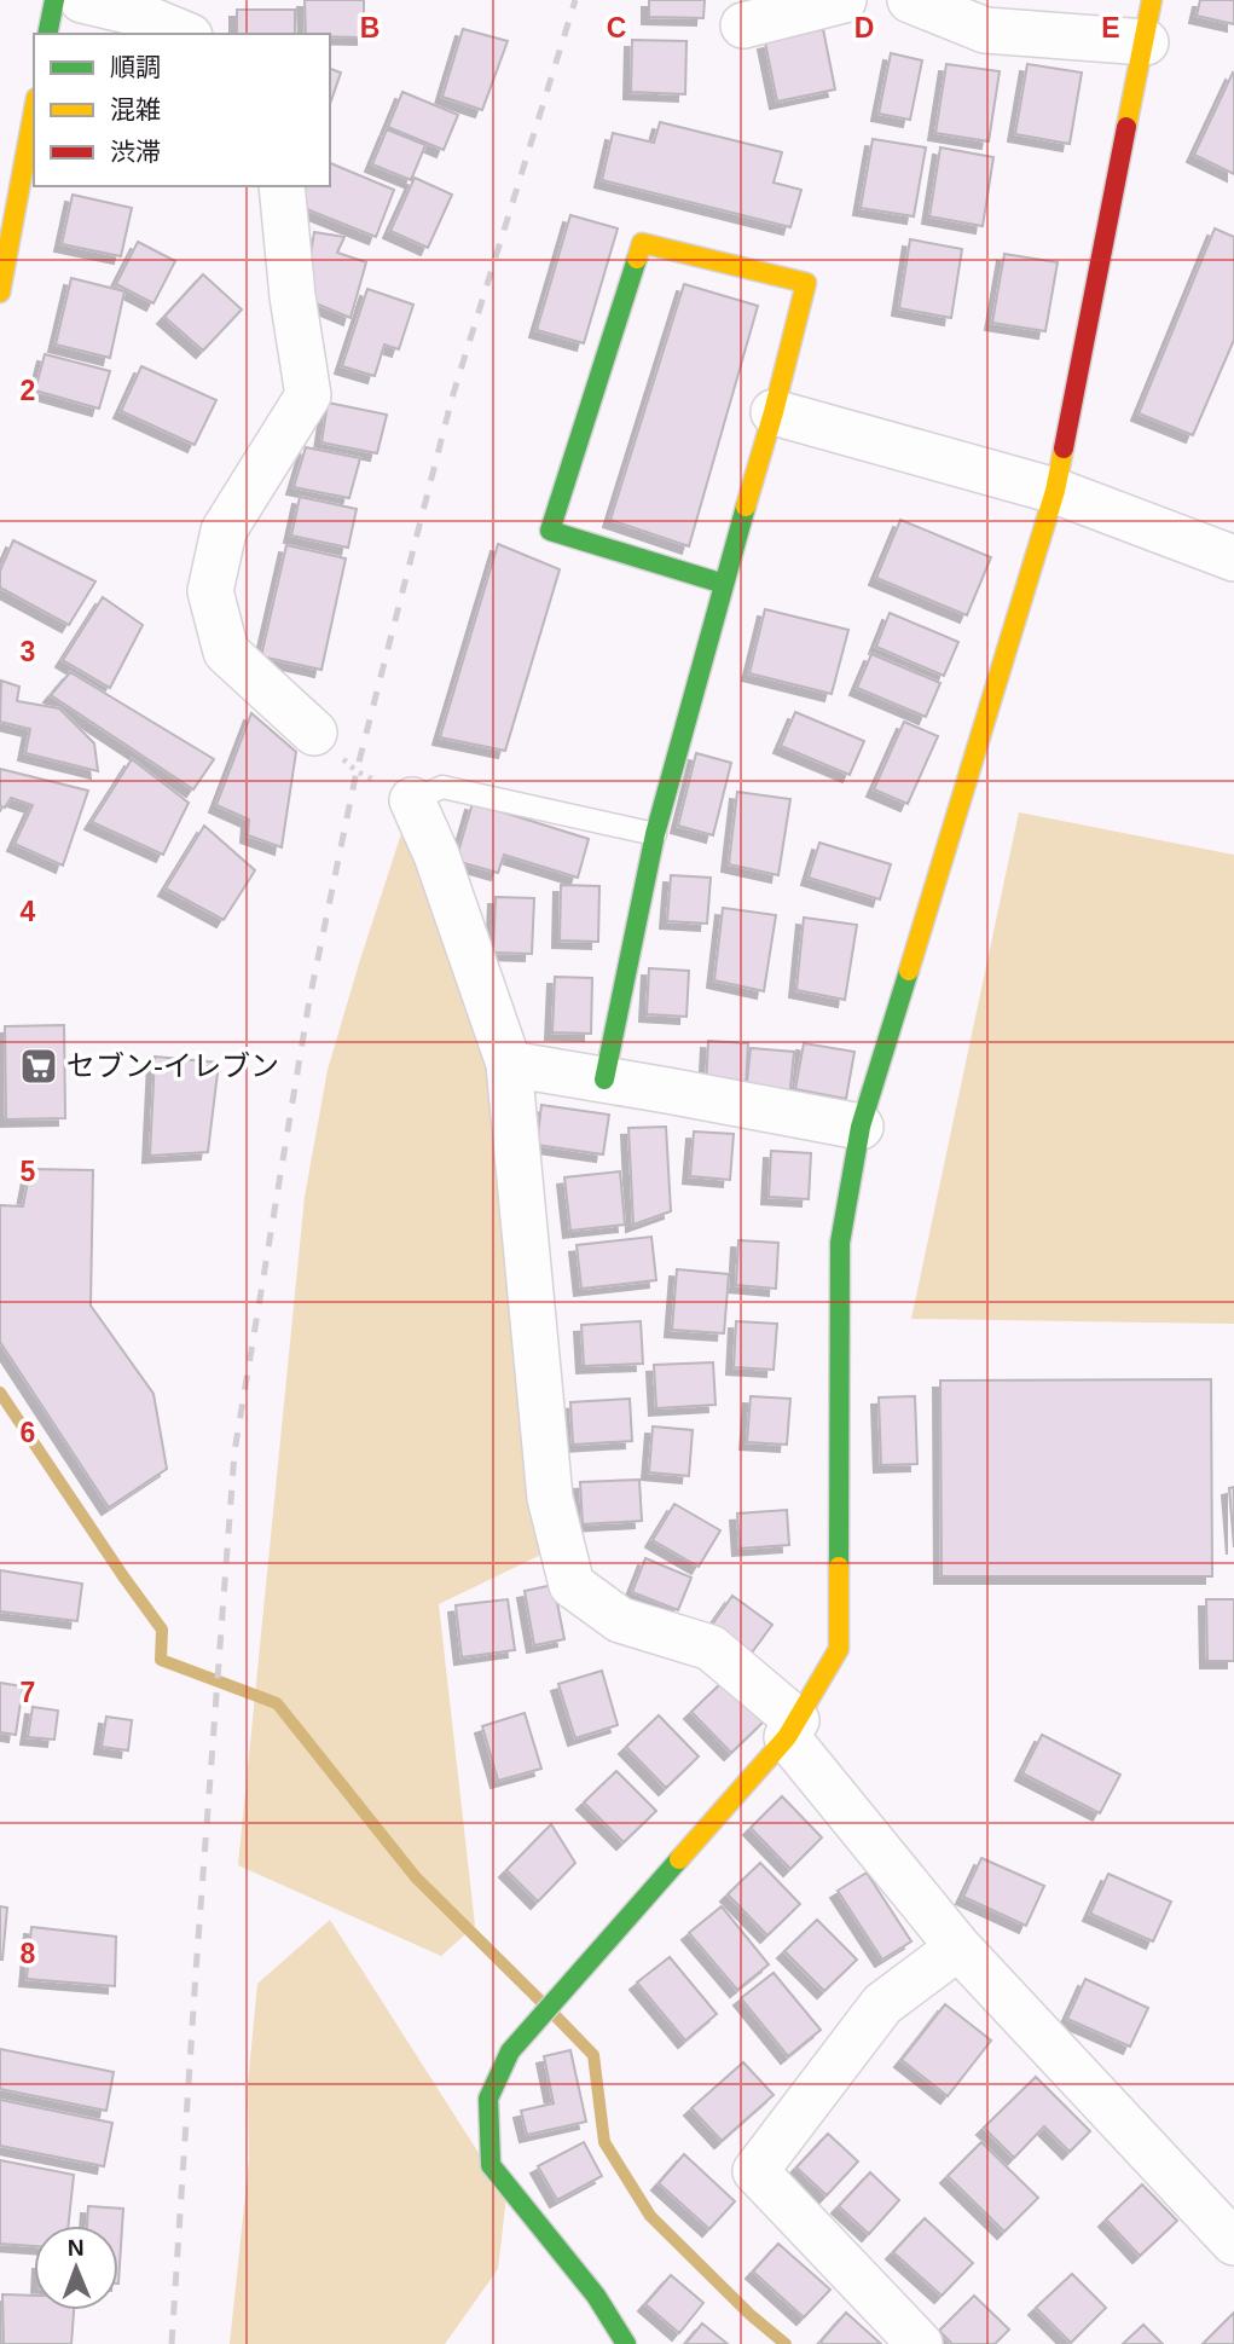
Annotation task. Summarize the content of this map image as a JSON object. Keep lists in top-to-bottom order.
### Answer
{
  "places": {
    "supermarket": ["セブン-イレブン"]
  },
  "legend": ["順調", "混雑", "渋滞"],
  "north": "top",
  "grid": {
    "columns": [
      "B",
      "C",
      "D",
      "E"
    ],
    "rows": [
      "2",
      "3",
      "4",
      "5",
      "6",
      "7",
      "8"
    ]
  }
}
